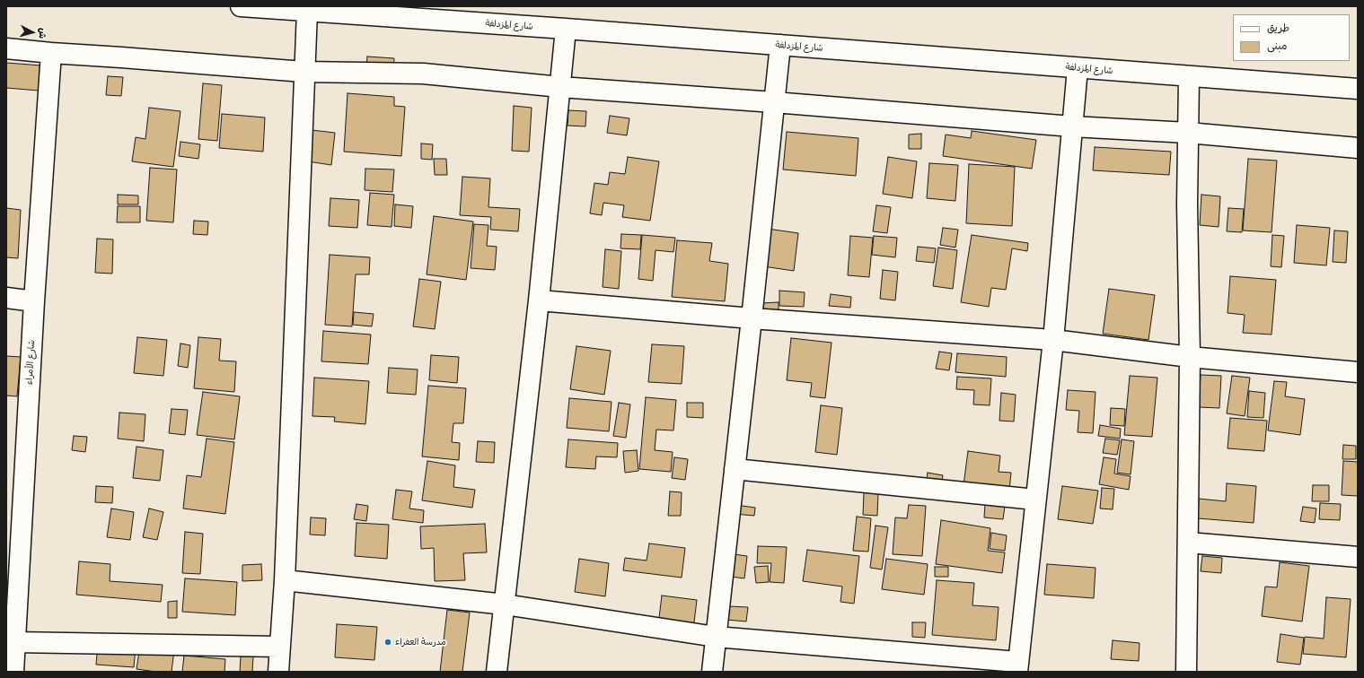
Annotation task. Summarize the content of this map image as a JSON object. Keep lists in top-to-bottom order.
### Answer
{
  "streets": {
    "street": ["شارع المزدلفة", "شارع الأمراء"]
  },
  "places": ["مدرسة العفراء"],
  "legend": ["طريق", "مبنى"],
  "north": "right"
}
